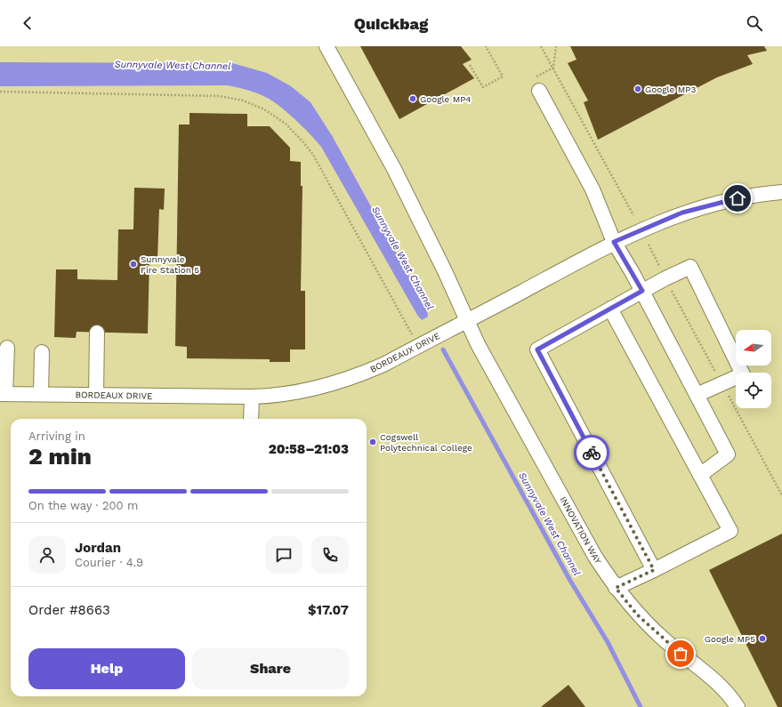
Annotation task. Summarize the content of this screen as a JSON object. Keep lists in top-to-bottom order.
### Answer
{
  "streets": {
    "street": ["BORDEAUX DRIVE", "INNOVATION WAY"]
  },
  "crossings": [
    ["BORDEAUX DRIVE", "INNOVATION WAY"]
  ],
  "water": ["Sunnyvale West Channel"],
  "places": [
    "Google MP3",
    "Google MP4",
    "Sunnyvale Fire Station 5",
    "Cogswell Polytechnical College",
    "Google MP5"
  ],
  "north": "left",
  "page": {
    "header": "Quickbag",
    "heading": ["2 min", "Arriving in", "20:58–21:03"],
    "panel": [
      "Jordan",
      "Courier · 4.9",
      "Order #8663",
      "$17.07"
    ],
    "bar": "On the way · 200 m",
    "buttons": ["Help", "Share"]
  }
}
